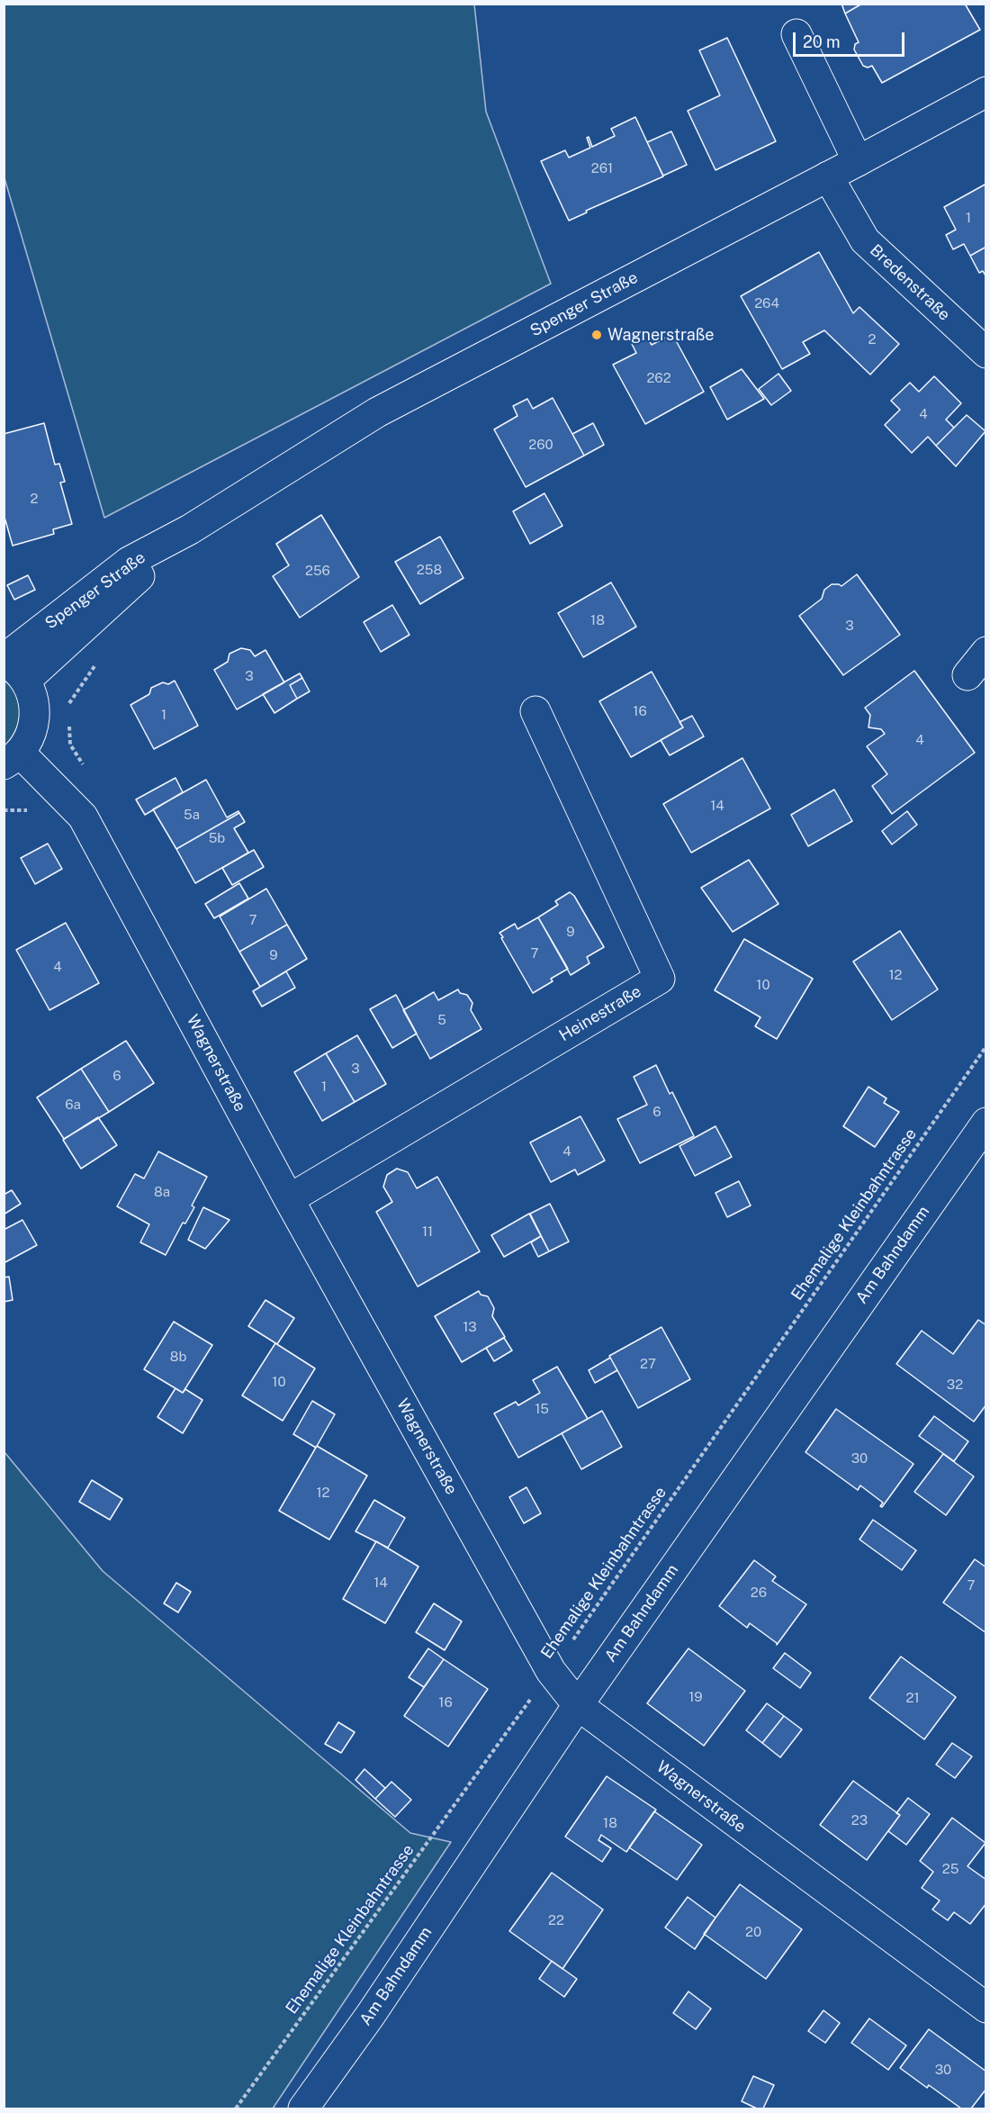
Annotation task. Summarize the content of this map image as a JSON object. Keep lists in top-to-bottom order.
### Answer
{
  "streets": {
    "street": [
      "Bredenstraße",
      "Spenger Straße",
      "Heinestraße",
      "Wagnerstraße",
      "Am Bahndamm"
    ],
    "path": ["Ehemalige Kleinbahntrasse"]
  },
  "crossings": [
    ["Bredenstraße", "Spenger Straße"],
    ["Heinestraße", "Wagnerstraße"],
    ["Wagnerstraße", "Ehemalige Kleinbahntrasse"],
    ["Wagnerstraße", "Am Bahndamm"]
  ],
  "places": ["Wagnerstraße"],
  "house_numbers": [
    "261",
    "1",
    "264",
    "2",
    "262",
    "4",
    "260",
    "2",
    "258",
    "256",
    "18",
    "3",
    "3",
    "16",
    "1",
    "4",
    "14",
    "5a",
    "5b",
    "7",
    "9",
    "7",
    "9",
    "4",
    "12",
    "10",
    "5",
    "3",
    "6",
    "1",
    "6a",
    "6",
    "4",
    "8a",
    "11",
    "13",
    "8b",
    "27",
    "10",
    "32",
    "15",
    "30",
    "12",
    "14",
    "7",
    "26",
    "19",
    "21",
    "16",
    "23",
    "18",
    "25",
    "22",
    "20",
    "30"
  ],
  "scale_bar": "20 m"
}
